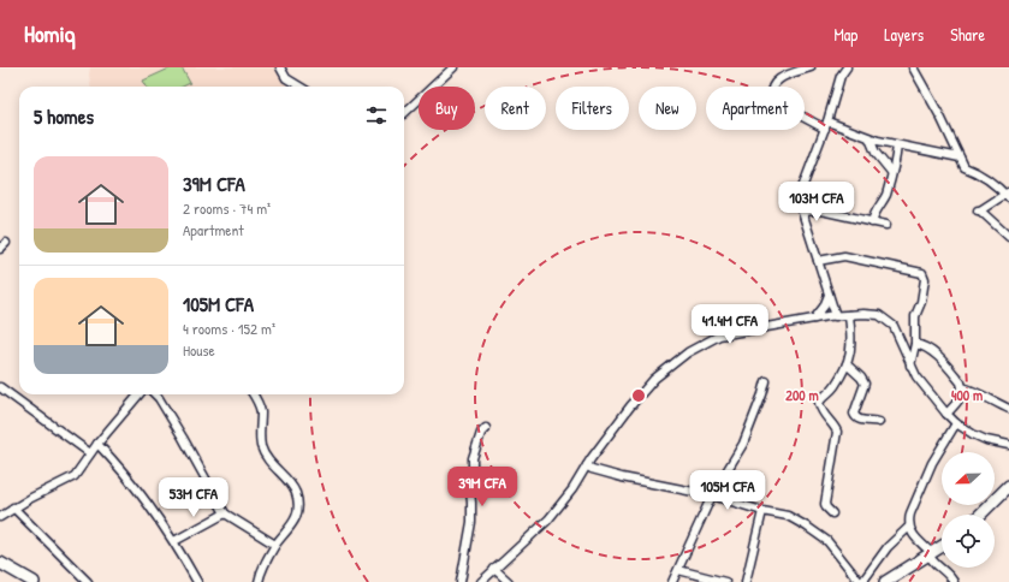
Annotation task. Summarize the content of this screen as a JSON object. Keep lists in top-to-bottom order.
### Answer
{
  "north": "left",
  "page": {
    "header": "Homiq",
    "nav": ["Map", "Layers", "Share"],
    "chip": [
      "Buy",
      "Rent",
      "Filters",
      "New",
      "Apartment"
    ],
    "heading": "5 homes",
    "list": [
      {
        "name": "39M CFA",
        "note": "2 rooms · 74 m² · Apartment"
      },
      {
        "name": "105M CFA",
        "note": "4 rooms · 152 m² · House"
      }
    ],
    "price": [
      "103M CFA",
      "41.4M CFA",
      "39M CFA",
      "105M CFA",
      "53M CFA"
    ]
  },
  "rings": ["200 m", "400 m"]
}
